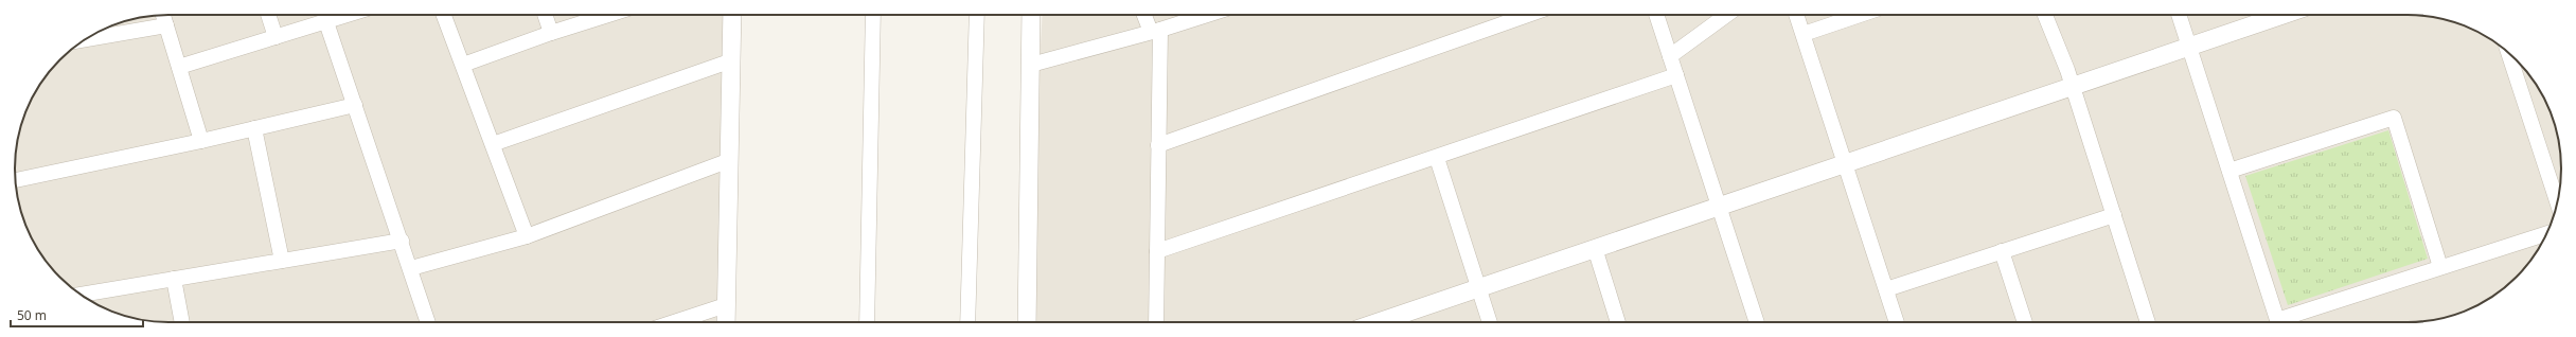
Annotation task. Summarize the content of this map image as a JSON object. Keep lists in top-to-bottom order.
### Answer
{
  "scale_bar": "50 m"
}
